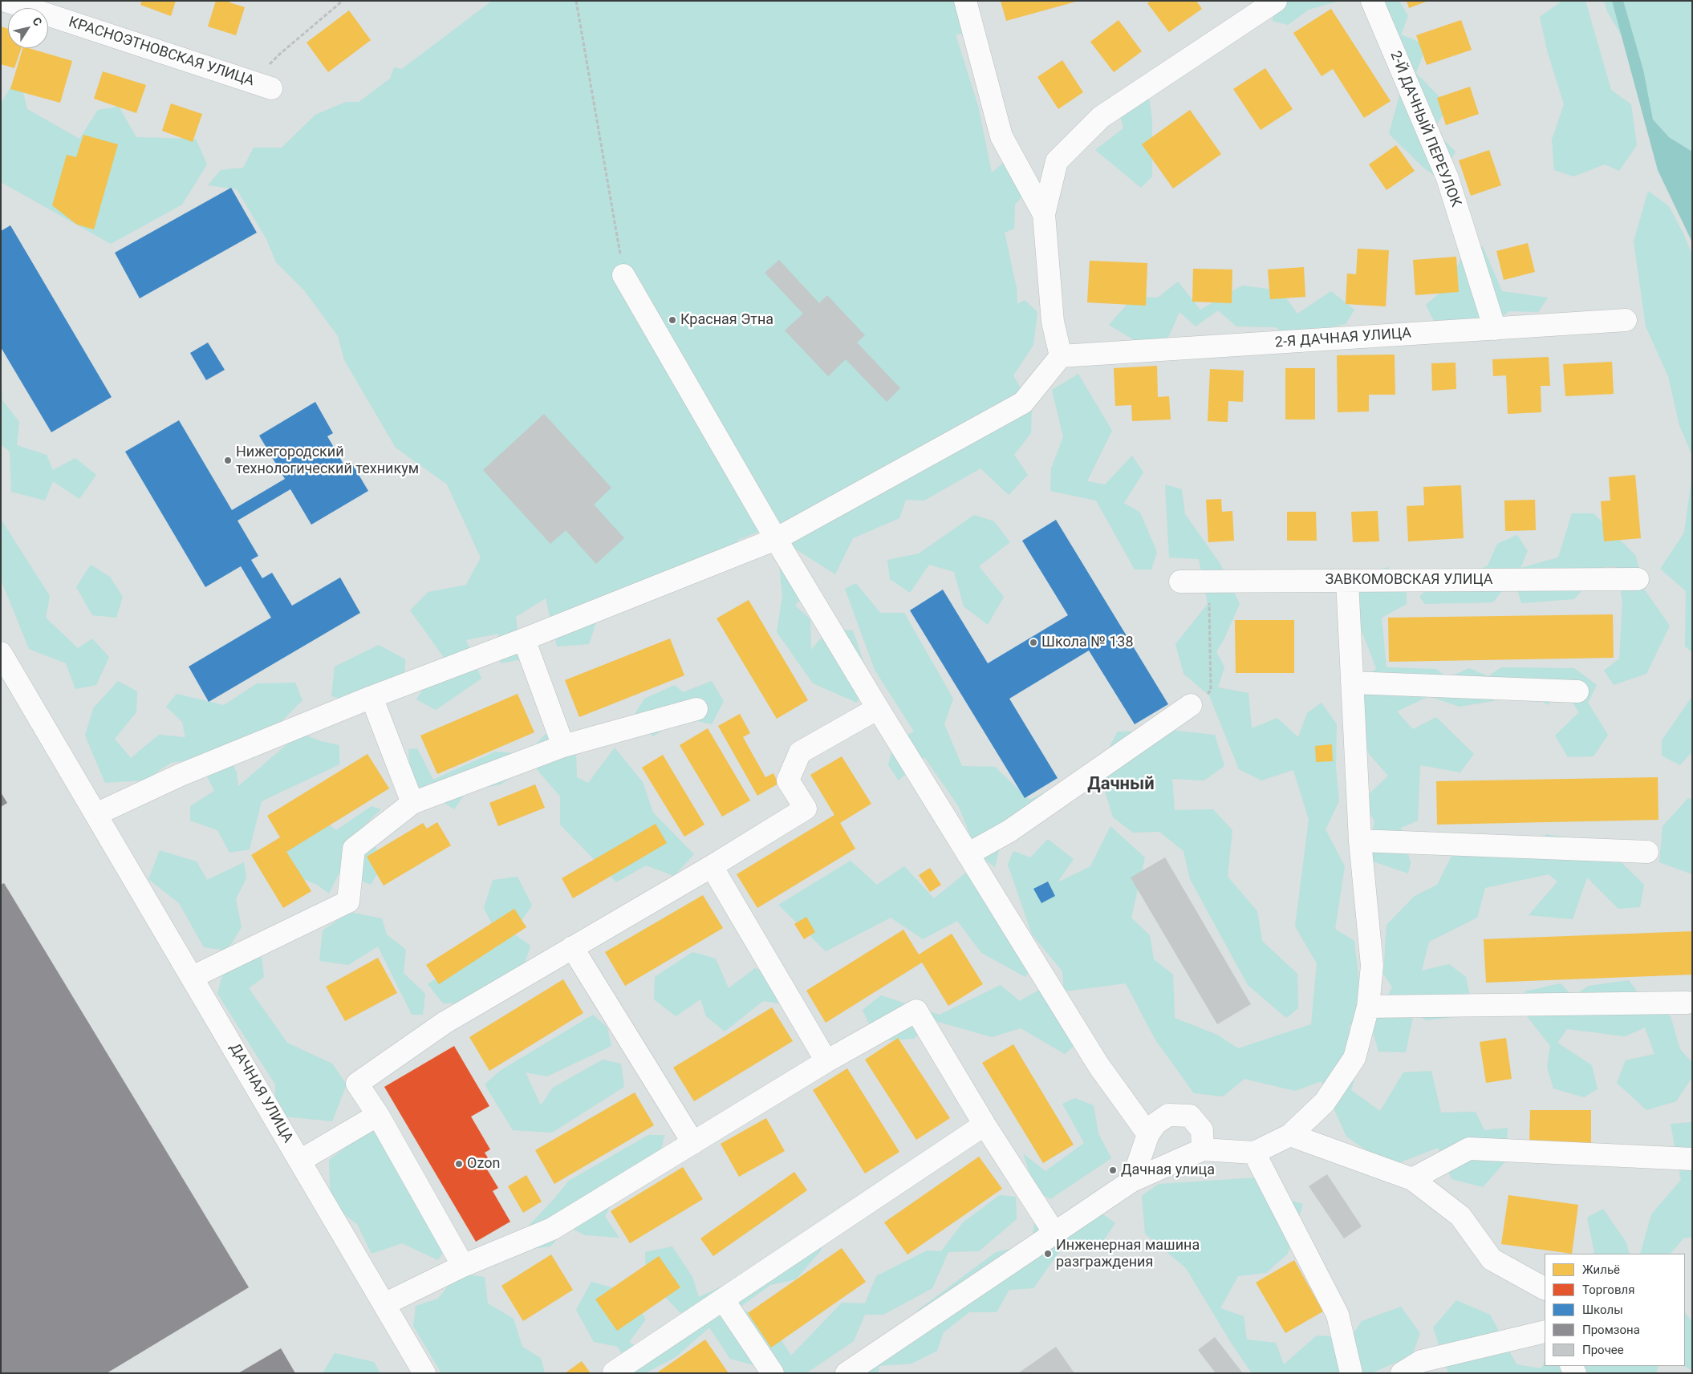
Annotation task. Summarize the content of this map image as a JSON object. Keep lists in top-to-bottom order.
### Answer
{
  "streets": {
    "street": [
      "КРАСНОЭТНОВСКАЯ УЛИЦА",
      "2-Й ДАЧНЫЙ ПЕРЕУЛОК",
      "2-Я ДАЧНАЯ УЛИЦА",
      "ЗАВКОМОВСКАЯ УЛИЦА",
      "ДАЧНАЯ УЛИЦА"
    ]
  },
  "crossings": [
    ["2-Й ДАЧНЫЙ ПЕРЕУЛОК", "2-Я ДАЧНАЯ УЛИЦА"]
  ],
  "districts": ["Дачный"],
  "places": [
    "Красная Этна",
    "Нижегородский технологический техникум",
    "Школа № 138",
    "Ozon",
    "Дачная улица",
    "Инженерная машина разграждения"
  ],
  "legend": [
    "Жильё",
    "Торговля",
    "Школы",
    "Промзона",
    "Прочее"
  ],
  "north": "top right"
}
